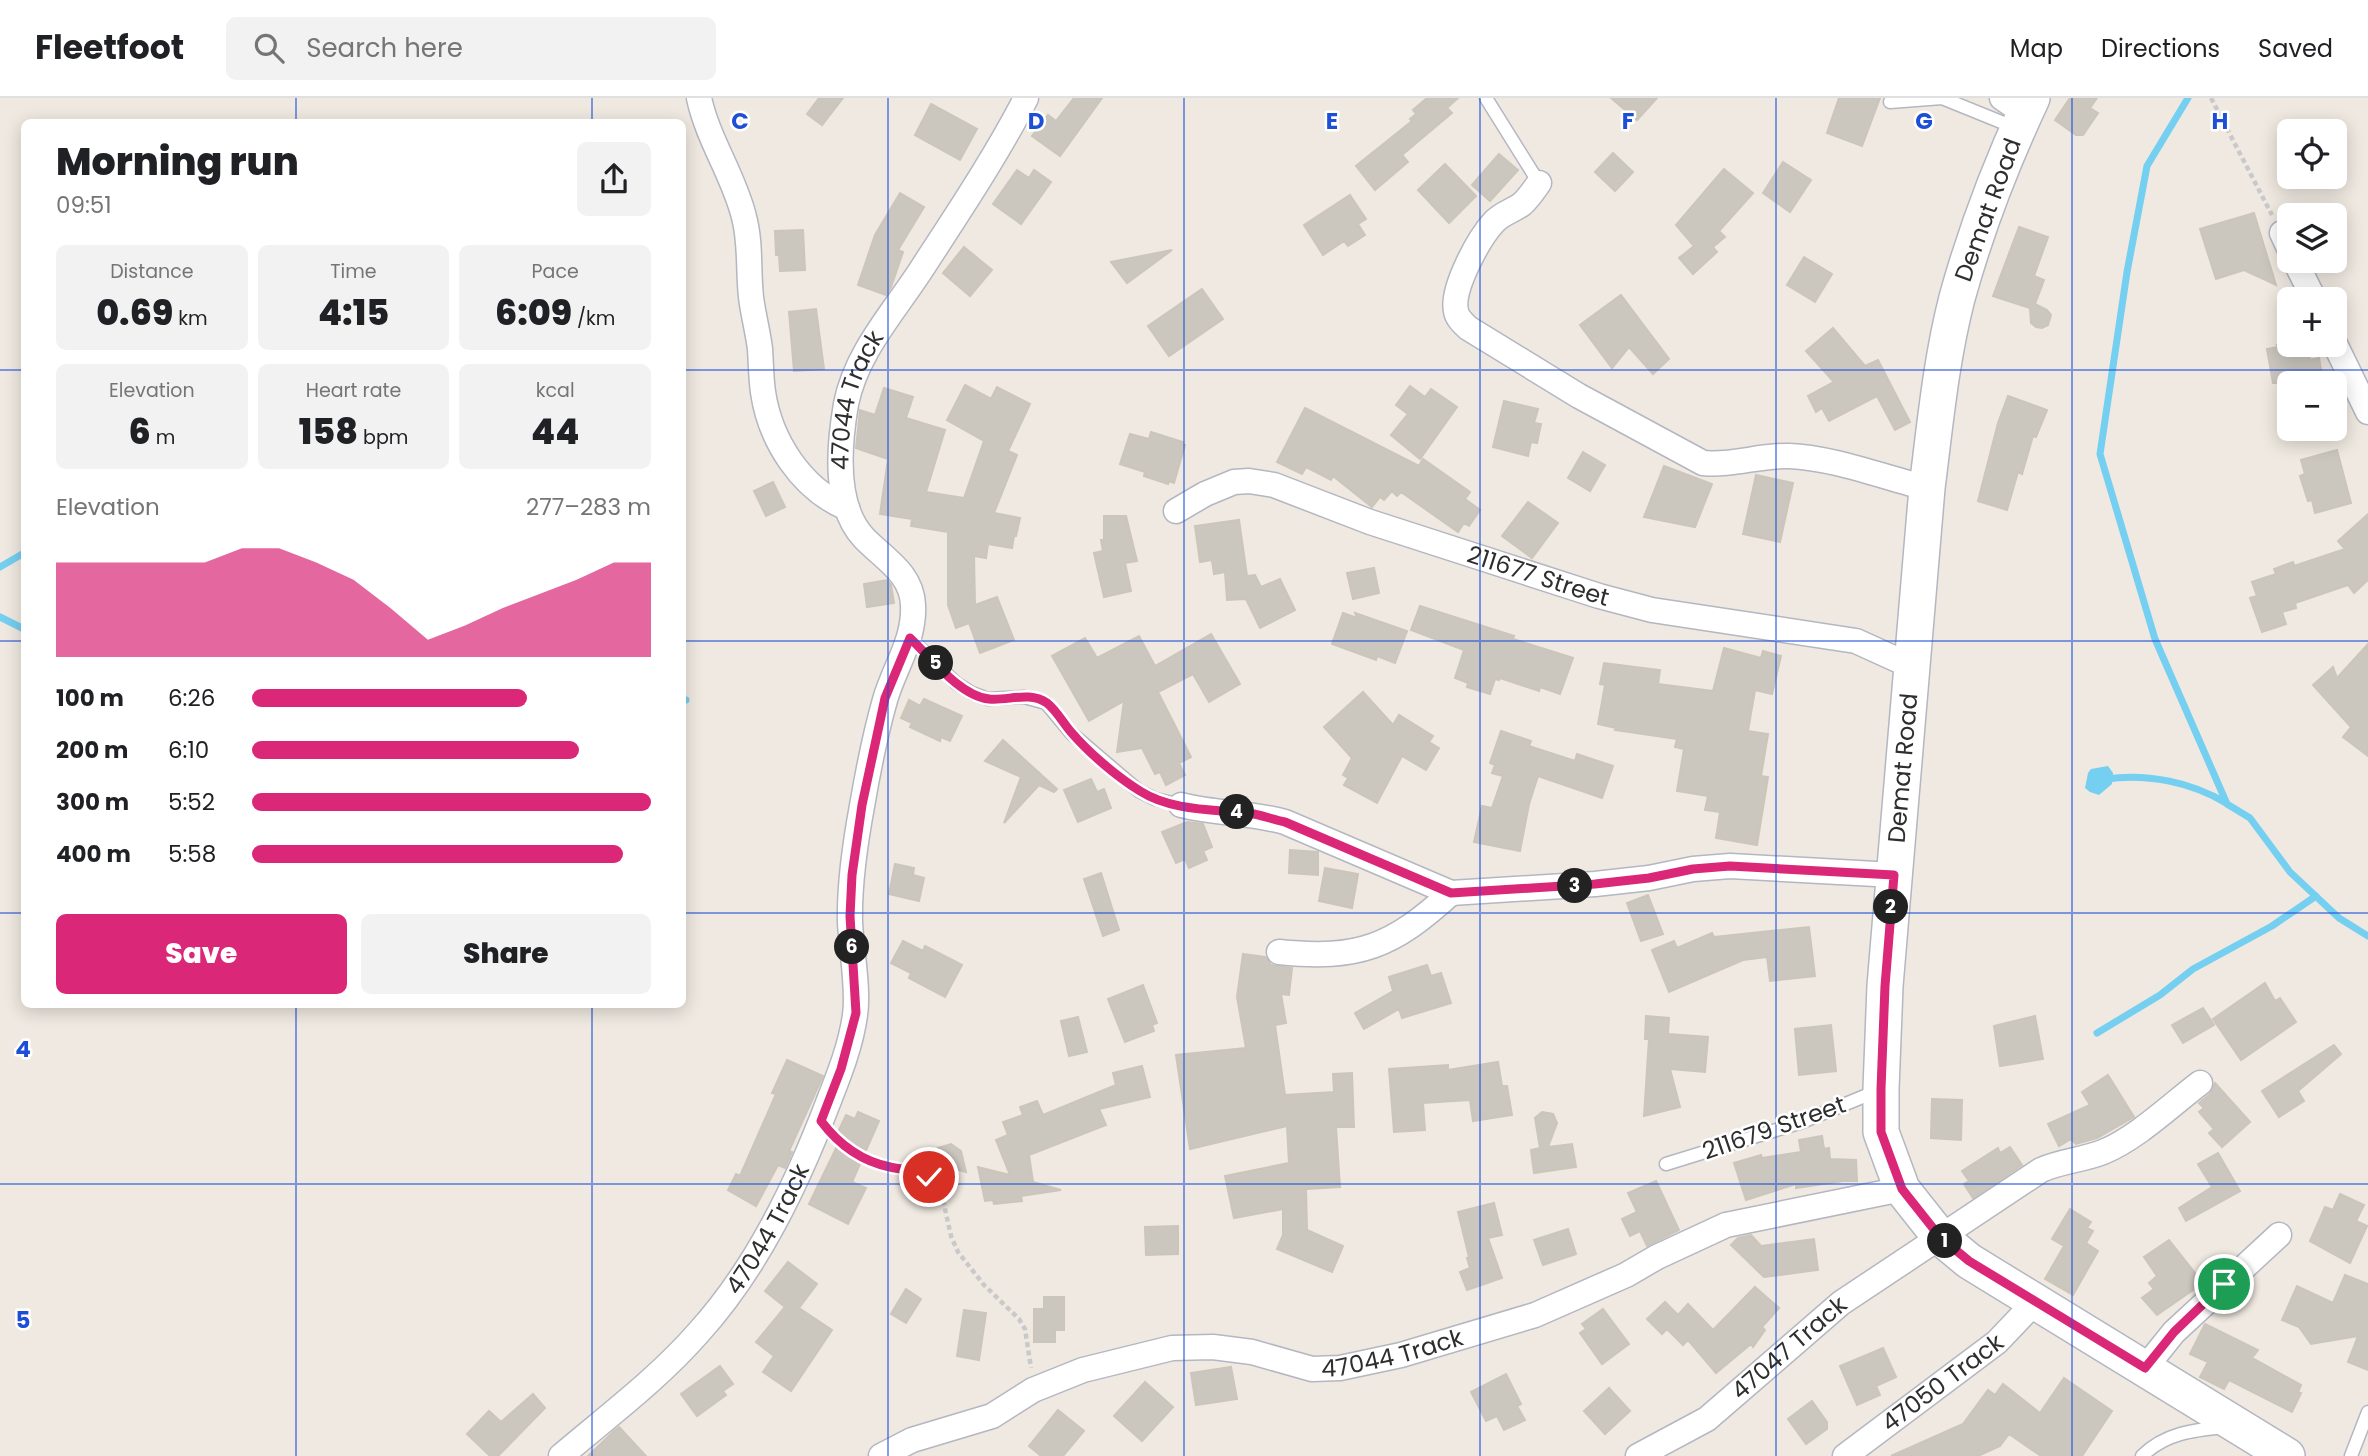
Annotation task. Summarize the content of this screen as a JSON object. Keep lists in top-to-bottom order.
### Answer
{
  "streets": {
    "street": [
      "Demat Road",
      "47044 Track",
      "211677 Street",
      "47047 Track",
      "47050 Track"
    ],
    "lane": ["211679 Street"]
  },
  "crossings": [
    ["Demat Road", "47044 Track"],
    ["Demat Road", "211677 Street"],
    ["Demat Road", "211679 Street"],
    ["Demat Road", "47047 Track"],
    ["Demat Road", "47050 Track"]
  ],
  "page": {
    "header": "Fleetfoot",
    "search": "Search here",
    "nav": ["Map", "Directions", "Saved"],
    "map_buttons": ["+", "−"],
    "heading": ["Morning run", "09:51"],
    "stats": [
      ["Distance", "0.69 km"],
      ["Time", "4:15"],
      ["Pace", "6:09 /km"],
      ["Elevation", "6 m"],
      ["Heart rate", "158 bpm"],
      ["kcal", "44"]
    ],
    "chart": ["Elevation", "277–283 m"],
    "pins": [
      "5",
      "4",
      "3",
      "2",
      "6",
      "1"
    ],
    "list": [
      {
        "name": "100 m",
        "note": "6:26"
      },
      {
        "name": "200 m",
        "note": "6:10"
      },
      {
        "name": "300 m",
        "note": "5:52"
      },
      {
        "name": "400 m",
        "note": "5:58"
      }
    ],
    "buttons": ["Save", "Share"]
  },
  "grid": {
    "columns": [
      "C",
      "D",
      "E",
      "F",
      "G",
      "H"
    ],
    "rows": ["4", "5"]
  }
}
